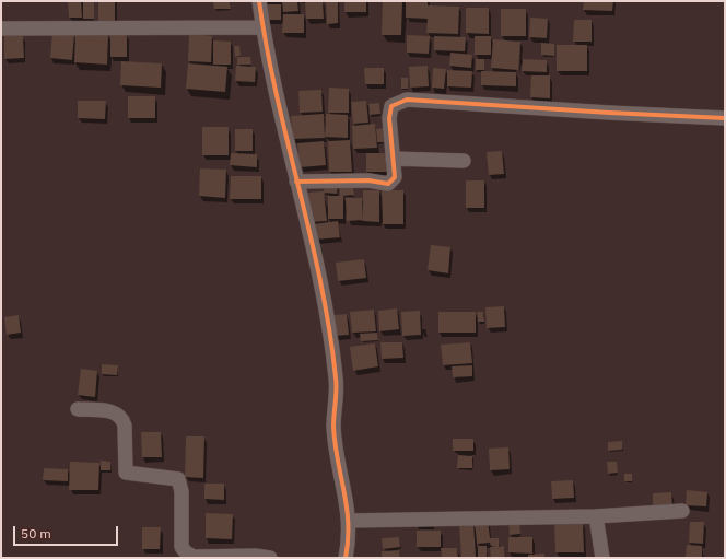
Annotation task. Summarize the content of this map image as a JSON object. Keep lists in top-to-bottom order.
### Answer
{
  "scale_bar": "50 m"
}
